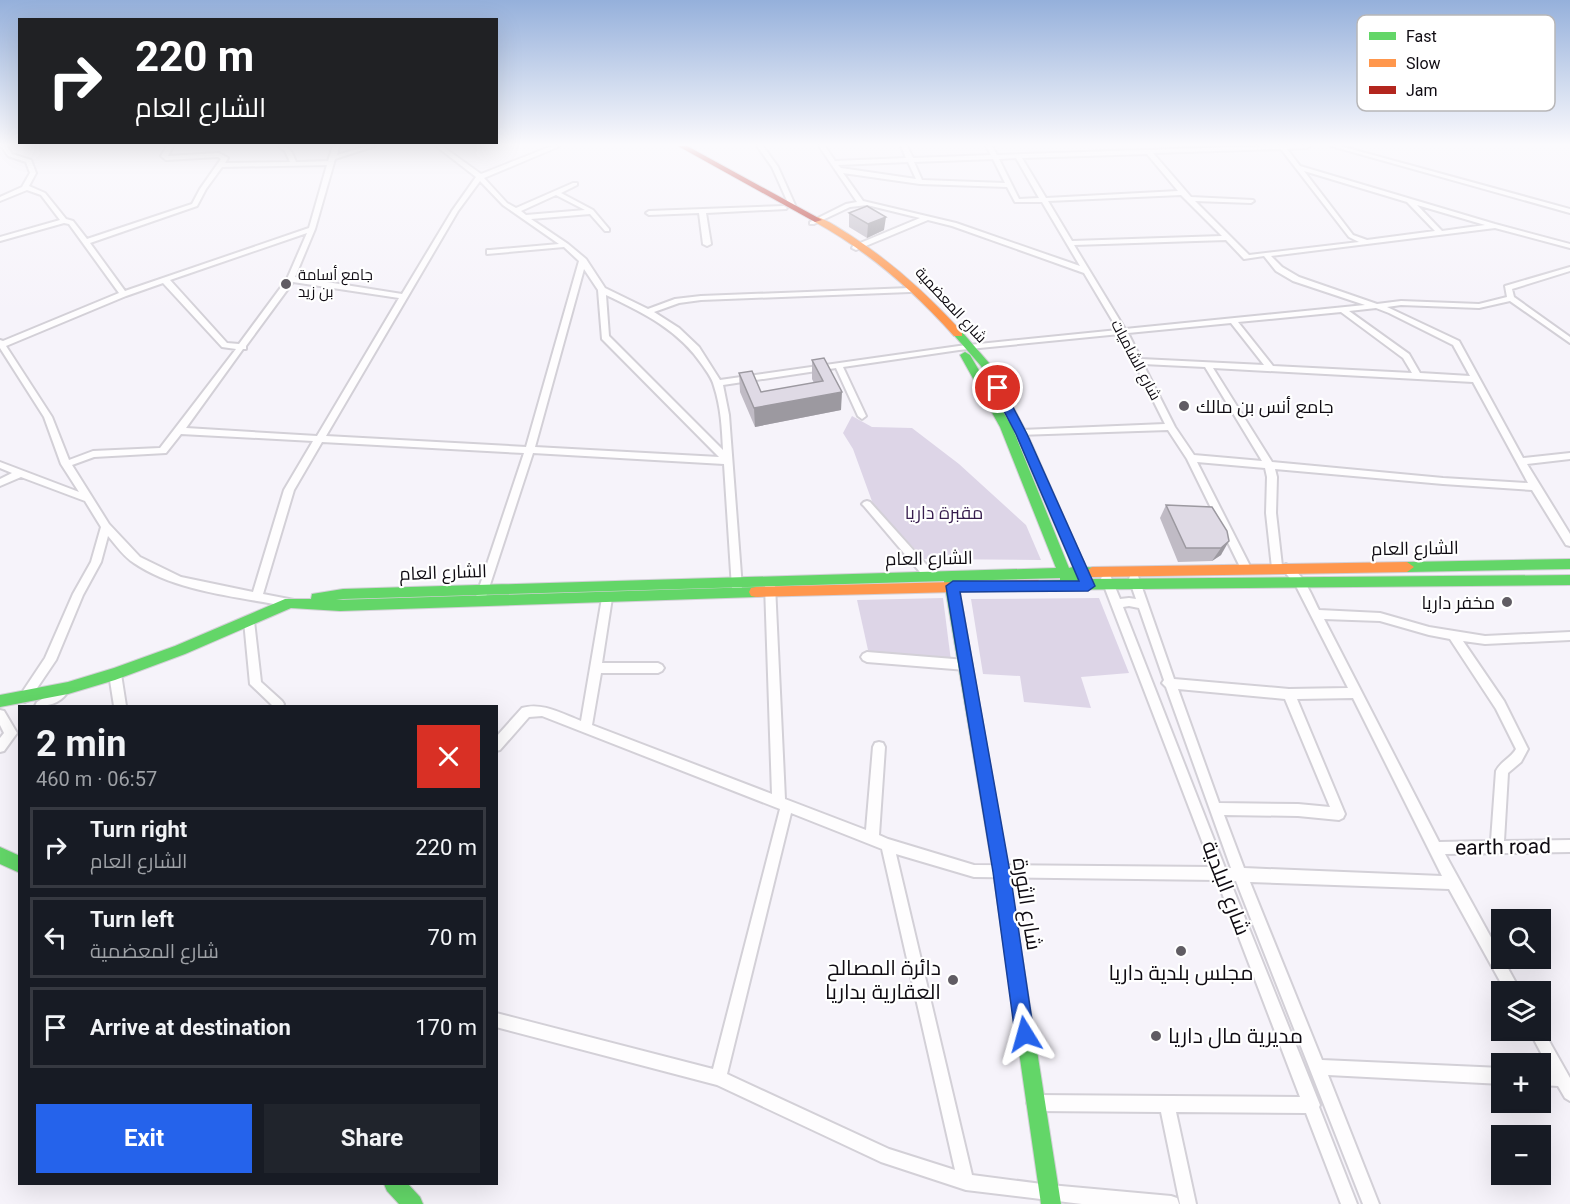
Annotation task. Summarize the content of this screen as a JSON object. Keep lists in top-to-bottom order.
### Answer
{
  "streets": {
    "main road": ["شارع المعضمية", "الشارع العام", "شارع الثورة"],
    "street": ["شارع الشاميات", "earth road", "شارع البلدية"]
  },
  "crossings": [
    ["شارع المعضمية", "الشارع العام"],
    ["شارع الشاميات", "الشارع العام"],
    ["الشارع العام", "شارع البلدية"],
    ["الشارع العام", "شارع الثورة"]
  ],
  "parks": ["مقبرة داريا"],
  "places": [
    "جامع أسامة بن زيد",
    "جامع أنس بن مالك",
    "مخفر داريا",
    "مجلس بلدية داريا",
    "دائرة المصالح العقارية بداريا",
    "مديرية مال داريا"
  ],
  "legend": ["Fast", "Slow", "Jam"],
  "page": {
    "turn": ["220 m", "الشارع العام"],
    "heading": ["2 min", "460 m · 06:57"],
    "list": [
      {
        "name": "Turn right",
        "note": "الشارع العام",
        "value": "220 m"
      },
      {
        "name": "Turn left",
        "note": "شارع المعضمية",
        "value": "70 m"
      },
      {
        "name": "Arrive at destination",
        "value": "170 m"
      }
    ],
    "map_buttons": ["+", "−"],
    "buttons": ["Exit", "Share"]
  }
}
